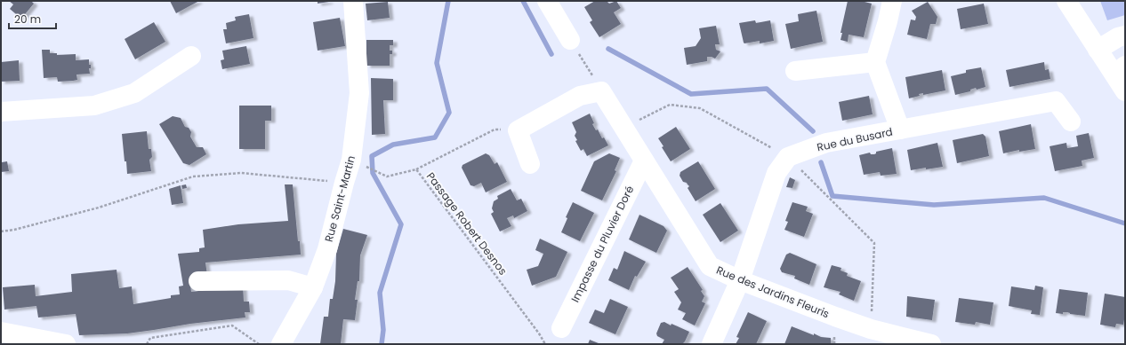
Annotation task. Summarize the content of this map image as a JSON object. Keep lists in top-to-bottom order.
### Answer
{
  "streets": {
    "street": [
      "Rue du Busard",
      "Rue Saint-Martin",
      "Impasse du Pluvier Doré",
      "Rue des Jardins Fleuris"
    ],
    "path": ["Passage Robert Desnos"]
  },
  "crossings": [
    ["Rue du Busard", "Rue des Jardins Fleuris"],
    ["Rue Saint-Martin", "Passage Robert Desnos"],
    ["Impasse du Pluvier Doré", "Rue des Jardins Fleuris"]
  ],
  "scale_bar": "20 m"
}
